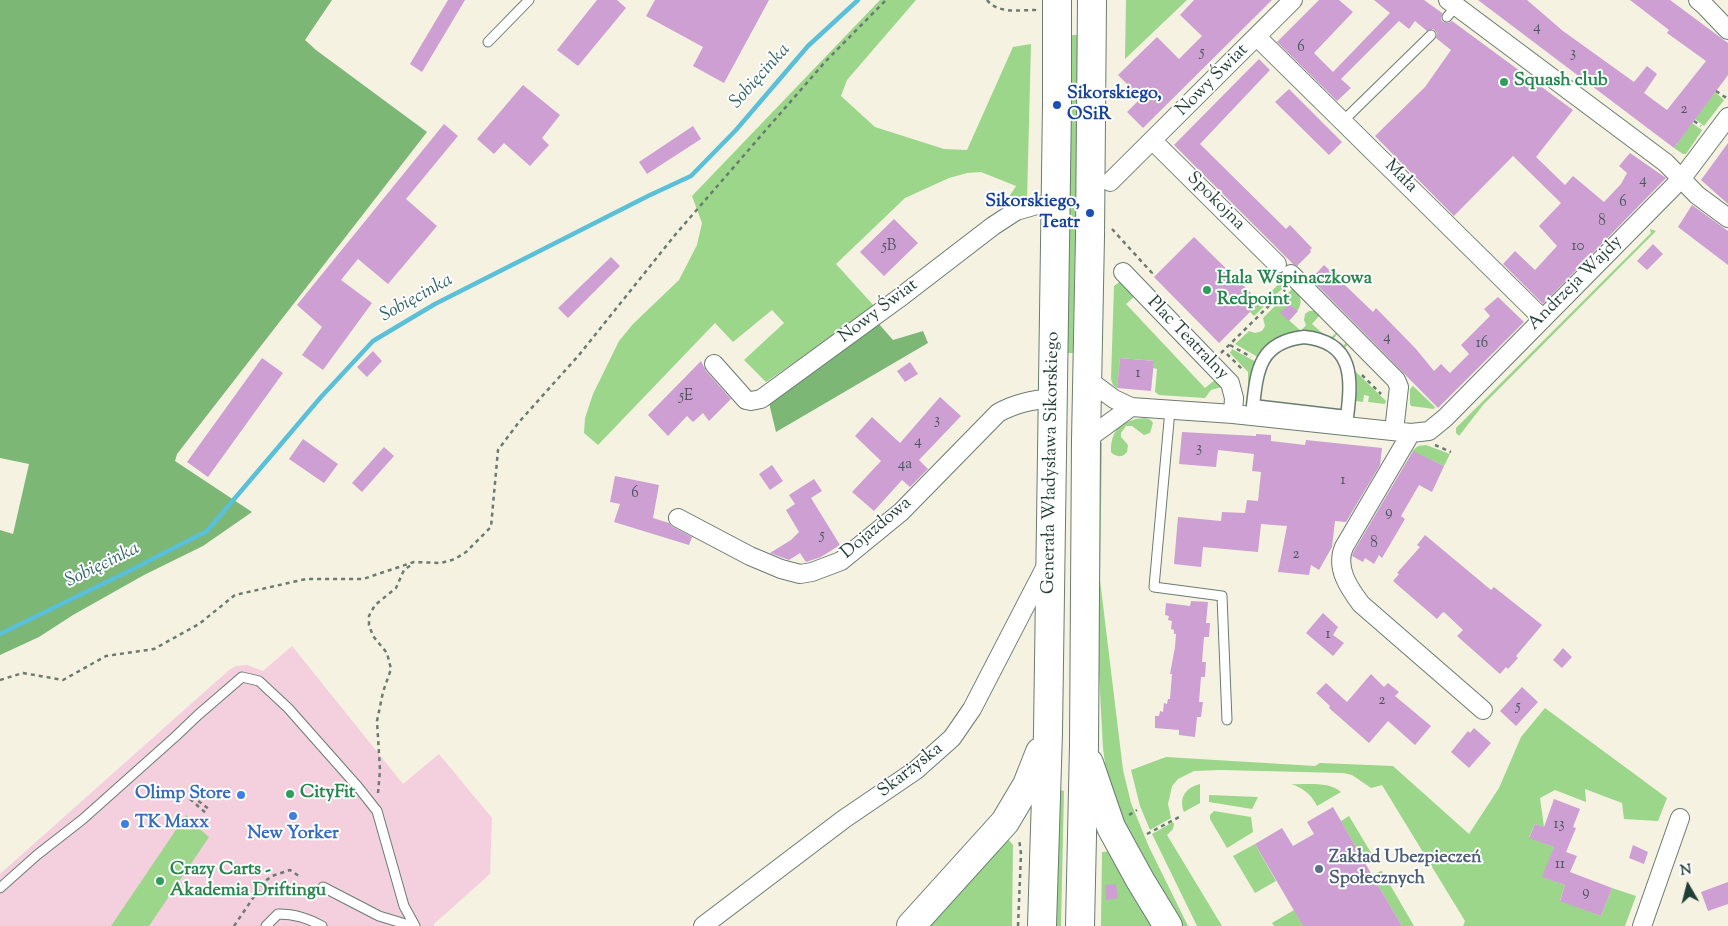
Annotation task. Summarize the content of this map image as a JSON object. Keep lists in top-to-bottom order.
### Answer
{
  "streets": {
    "main road": ["Generała Władysława Sikorskiego"],
    "street": [
      "Nowy Świat",
      "Mała",
      "Spokojna",
      "Andrzeja Wajdy",
      "Plac Teatralny",
      "Dojazdowa",
      "Skarżyska"
    ]
  },
  "crossings": [
    ["Nowy Świat", "Mała"],
    ["Nowy Świat", "Spokojna"],
    ["Nowy Świat", "Generała Władysława Sikorskiego"],
    ["Mała", "Andrzeja Wajdy"],
    ["Spokojna", "Andrzeja Wajdy"],
    ["Generała Władysława Sikorskiego", "Dojazdowa"],
    ["Generała Władysława Sikorskiego", "Skarżyska"]
  ],
  "water": ["Sobięcinka"],
  "places": [
    "Squash club",
    "Sikorskiego, OSiR",
    "Sikorskiego, Teatr",
    "Hala Wspinaczkowa Redpoint",
    "CityFit",
    "Olimp Store",
    "New Yorker",
    "TK Maxx",
    "Zakład Ubezpieczeń Społecznych",
    "Crazy Carts - Akademia Driftingu"
  ],
  "house_numbers": [
    "4",
    "6",
    "5",
    "3",
    "2",
    "4",
    "6",
    "8",
    "5B",
    "10",
    "4",
    "16",
    "1",
    "5E",
    "3",
    "4",
    "3",
    "4a",
    "1",
    "6",
    "9",
    "5",
    "8",
    "2",
    "1",
    "2",
    "5",
    "13",
    "11",
    "9"
  ],
  "north": "top"
}
